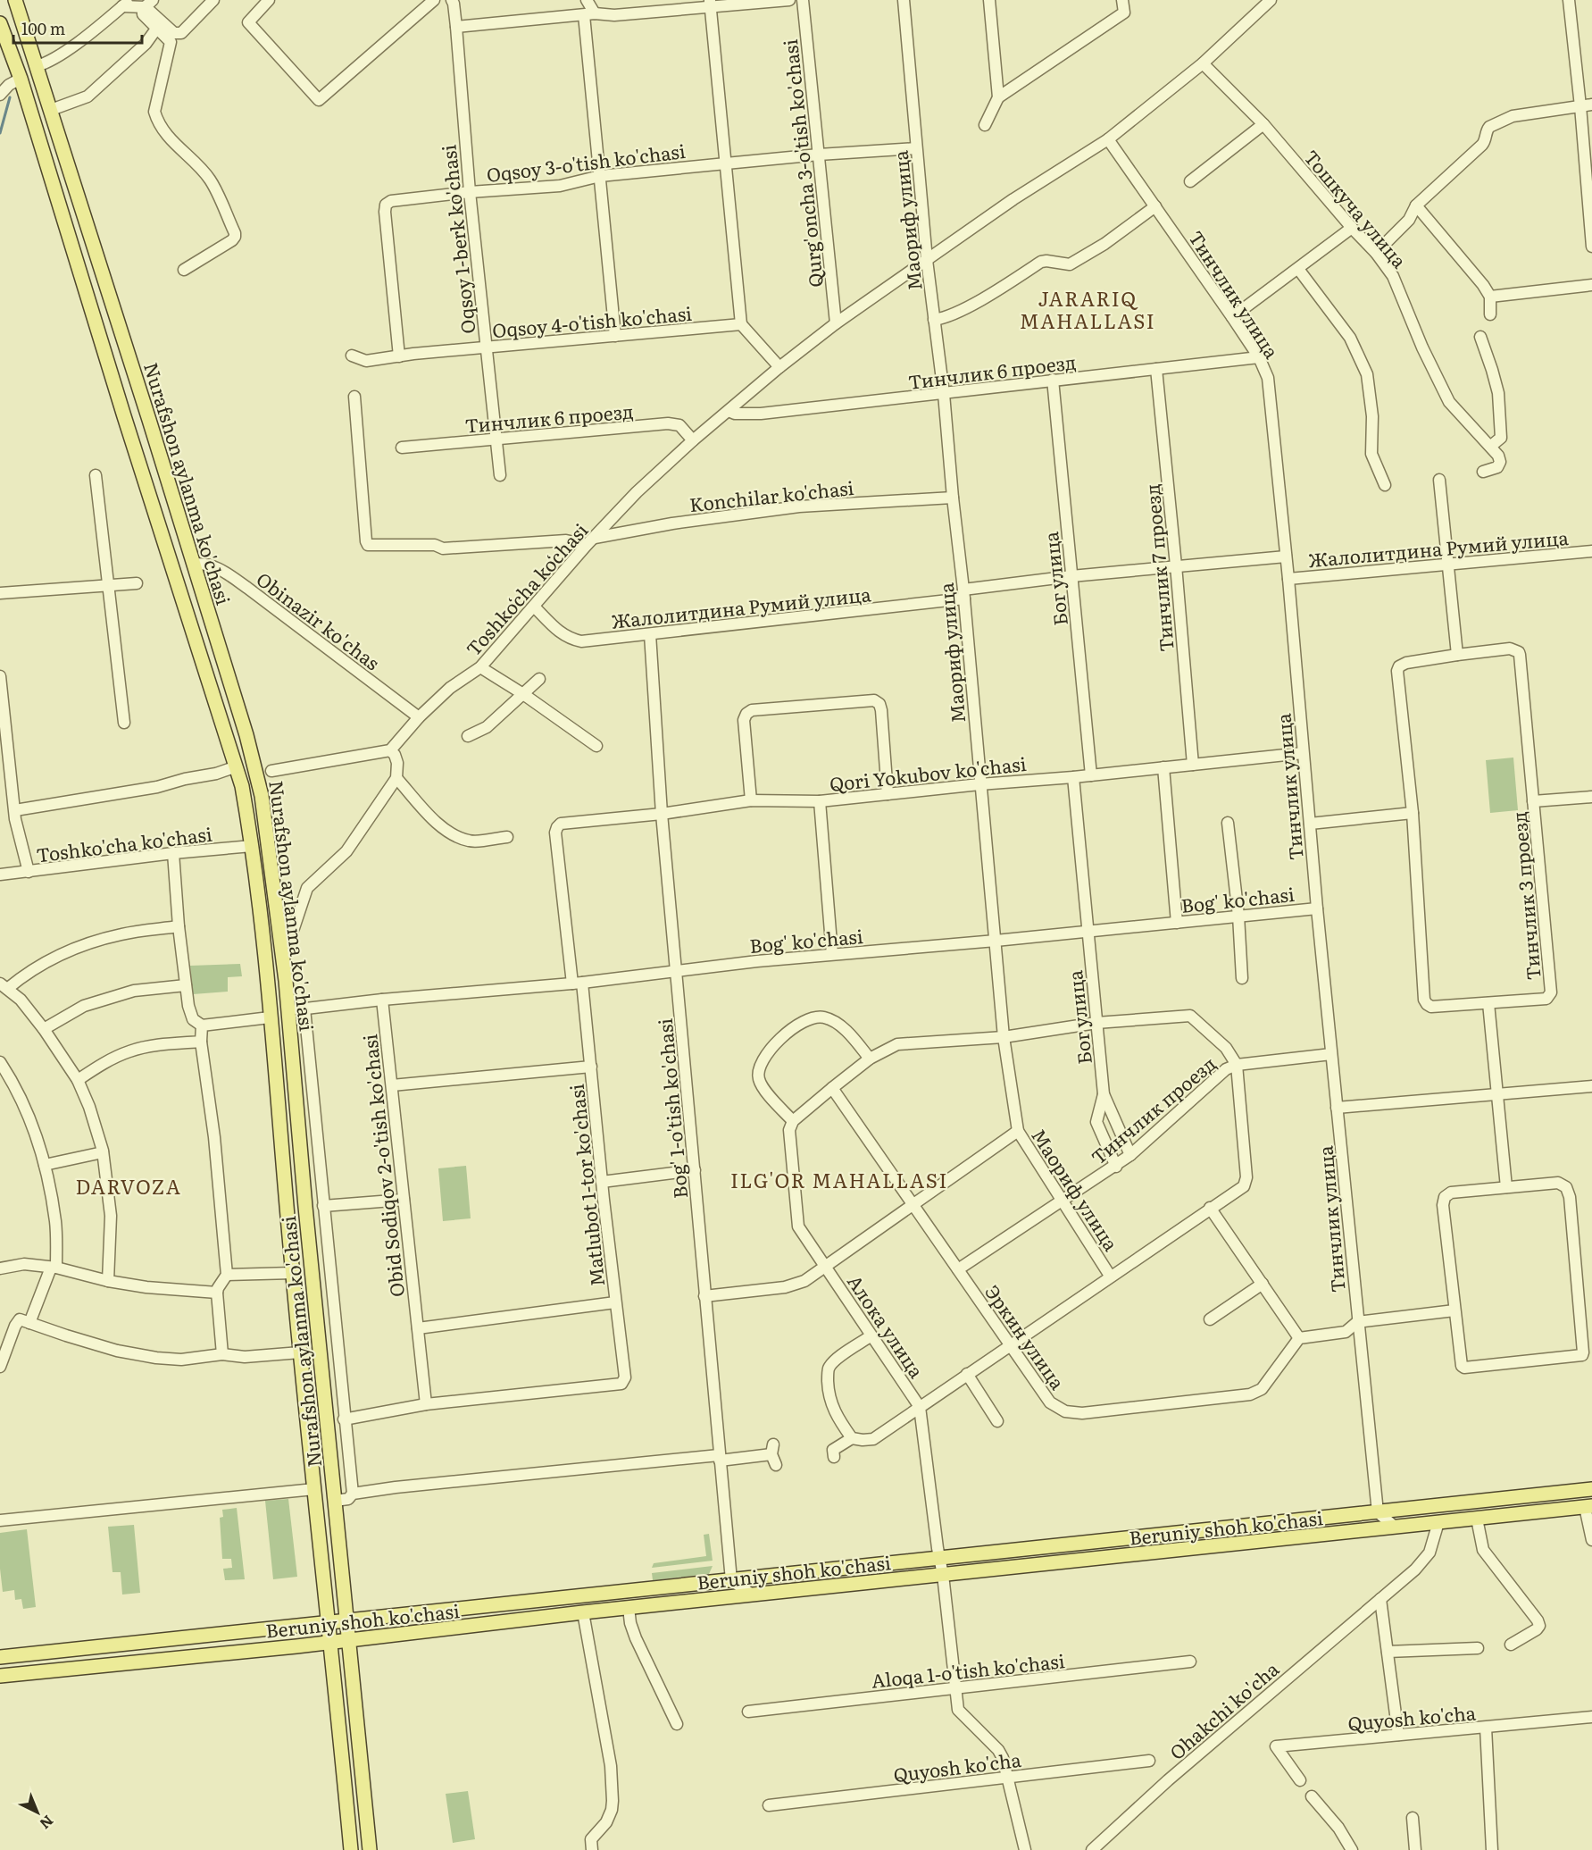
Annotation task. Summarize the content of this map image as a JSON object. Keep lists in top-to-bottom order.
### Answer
{
  "streets": {
    "main road": ["Nurafshon aylanma ko'chasi", "Beruniy shoh ko'chasi"],
    "street": [
      "Oqsoy 3-o'tish ko'chasi",
      "Qurg'oncha 3-o'tish ko'chasi",
      "Тошкуча улица",
      "Маориф улица",
      "Oqsoy 1-berk ko'chasi",
      "Тинчлик улица",
      "Oqsoy 4-o'tish ko'chasi",
      "Тинчлик 6 проезд",
      "Konchilar ko'chasi",
      "Жалолитдина Румий улица",
      "Тинчлик 7 проезд",
      "Бог улица",
      "Toshkoʻcha koʻchasi",
      "Obinazir ko'chas",
      "Qori Yokubov ko'chasi",
      "Toshko'cha ko'chasi",
      "Тинчлик 3 проезд",
      "Bog' ko'chasi",
      "Bog' 1-o'tish ko'chasi",
      "Тинчлик проезд",
      "Obid Sodiqov 2-o'tish ko'chasi",
      "Matlubot 1-tor ko'chasi",
      "Алока улица",
      "Эркин улица",
      "Aloqa 1-o'tish ko'chasi",
      "Ohakchi ko'cha",
      "Quyosh ko'cha"
    ]
  },
  "crossings": [
    ["Oqsoy 3-o'tish ko'chasi", "Qurg'oncha 3-o'tish ko'chasi"],
    ["Oqsoy 3-o'tish ko'chasi", "Маориф улица"],
    ["Oqsoy 3-o'tish ko'chasi", "Oqsoy 1-berk ko'chasi"],
    ["Oqsoy 3-o'tish ko'chasi", "Oqsoy 4-o'tish ko'chasi"],
    ["Qurg'oncha 3-o'tish ko'chasi", "Toshkoʻcha koʻchasi"],
    ["Тошкуча улица", "Toshkoʻcha koʻchasi"],
    ["Маориф улица", "Тинчлик 6 проезд"],
    ["Маориф улица", "Konchilar ko'chasi"],
    ["Маориф улица", "Жалолитдина Румий улица"],
    ["Маориф улица", "Toshkoʻcha koʻchasi"],
    ["Маориф улица", "Qori Yokubov ko'chasi"],
    ["Маориф улица", "Bog' ko'chasi"],
    ["Маориф улица", "Тинчлик проезд"],
    ["Маориф улица", "Алока улица"],
    ["Маориф улица", "Эркин улица"],
    ["Oqsoy 1-berk ko'chasi", "Oqsoy 4-o'tish ko'chasi"],
    ["Oqsoy 1-berk ko'chasi", "Тинчлик 6 проезд"],
    ["Тинчлик улица", "Тинчлик 6 проезд"],
    ["Тинчлик улица", "Жалолитдина Румий улица"],
    ["Тинчлик улица", "Toshkoʻcha koʻchasi"],
    ["Тинчлик улица", "Qori Yokubov ko'chasi"],
    ["Тинчлик улица", "Bog' ko'chasi"],
    ["Тинчлик улица", "Тинчлик проезд"],
    ["Тинчлик улица", "Beruniy shoh ko'chasi"],
    ["Тинчлик 6 проезд", "Тинчлик 7 проезд"],
    ["Тинчлик 6 проезд", "Бог улица"],
    ["Тинчлик 6 проезд", "Toshkoʻcha koʻchasi"],
    ["Nurafshon aylanma ko'chasi", "Obinazir ko'chas"],
    ["Nurafshon aylanma ko'chasi", "Toshko'cha ko'chasi"],
    ["Nurafshon aylanma ko'chasi", "Beruniy shoh ko'chasi"],
    ["Konchilar ko'chasi", "Toshkoʻcha koʻchasi"],
    ["Жалолитдина Румий улица", "Тинчлик 7 проезд"],
    ["Жалолитдина Румий улица", "Бог улица"],
    ["Жалолитдина Румий улица", "Toshkoʻcha koʻchasi"],
    ["Жалолитдина Румий улица", "Bog' 1-o'tish ko'chasi"],
    ["Тинчлик 7 проезд", "Qori Yokubov ko'chasi"],
    ["Бог улица", "Qori Yokubov ko'chasi"],
    ["Бог улица", "Bog' ko'chasi"],
    ["Бог улица", "Тинчлик проезд"],
    ["Toshkoʻcha koʻchasi", "Obinazir ko'chas"],
    ["Qori Yokubov ko'chasi", "Bog' 1-o'tish ko'chasi"],
    ["Qori Yokubov ko'chasi", "Matlubot 1-tor ko'chasi"],
    ["Bog' ko'chasi", "Bog' 1-o'tish ko'chasi"],
    ["Bog' ko'chasi", "Obid Sodiqov 2-o'tish ko'chasi"],
    ["Bog' ko'chasi", "Matlubot 1-tor ko'chasi"],
    ["Bog' 1-o'tish ko'chasi", "Beruniy shoh ko'chasi"],
    ["Тинчлик проезд", "Эркин улица"],
    ["Obid Sodiqov 2-o'tish ko'chasi", "Matlubot 1-tor ko'chasi"],
    ["Алока улица", "Beruniy shoh ko'chasi"],
    ["Алока улица", "Aloqa 1-o'tish ko'chasi"],
    ["Алока улица", "Quyosh ko'cha"],
    ["Beruniy shoh ko'chasi", "Ohakchi ko'cha"]
  ],
  "districts": ["JARARIQ MAHALLASI", "ILG'OR MAHALLASI", "DARVOZA"],
  "scale_bar": "100 m",
  "north": "bottom right"
}
